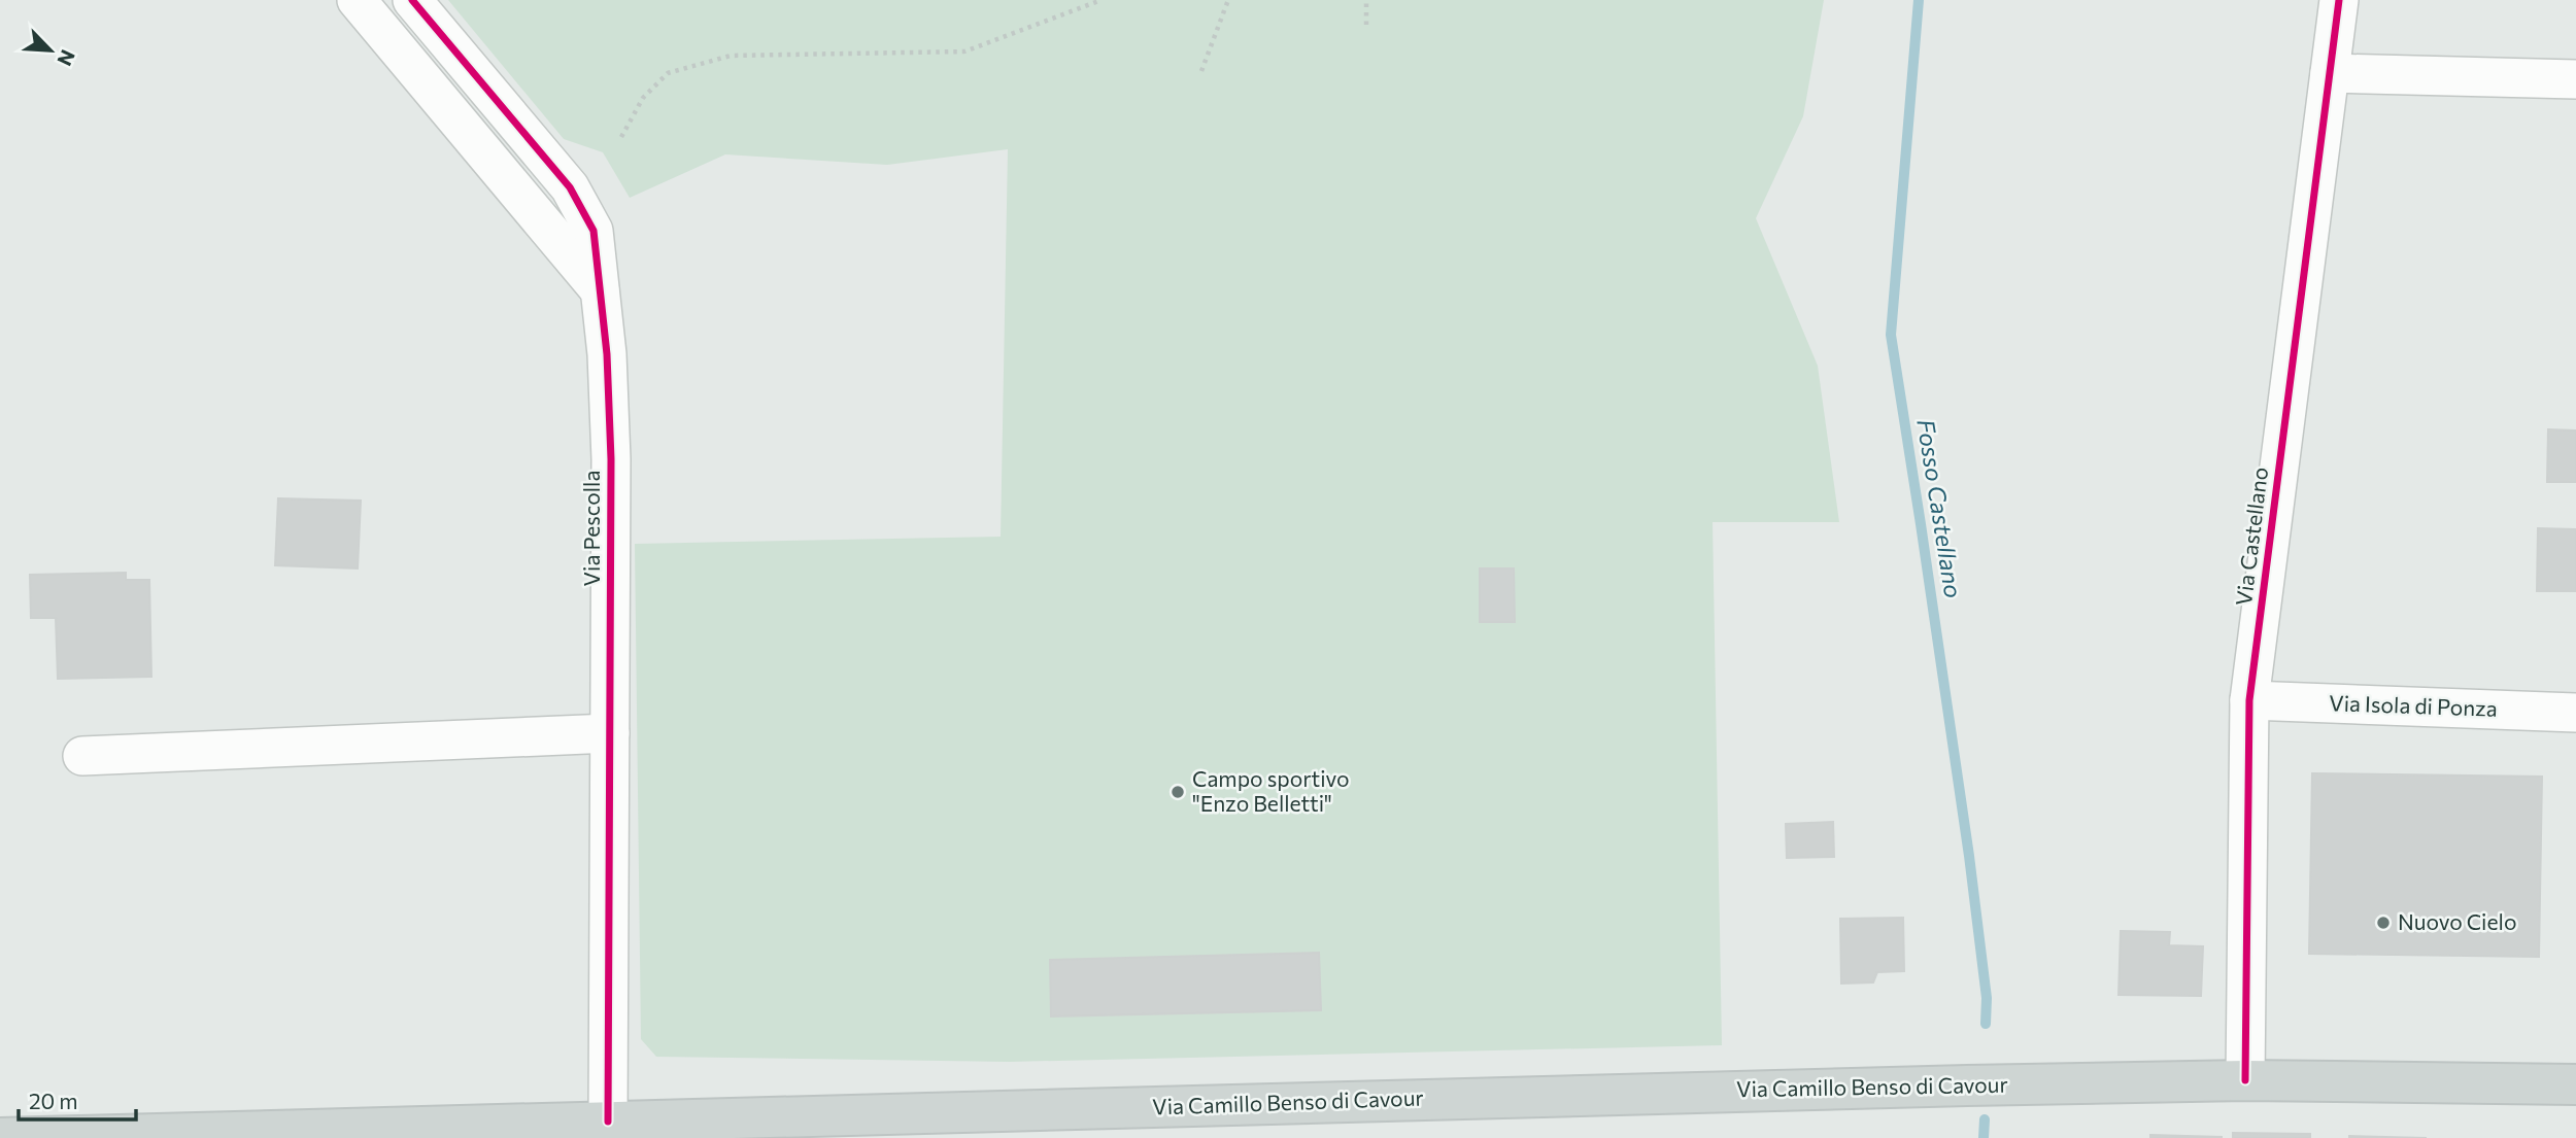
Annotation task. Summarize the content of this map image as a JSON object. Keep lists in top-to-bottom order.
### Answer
{
  "streets": {
    "main road": ["Via Camillo Benso di Cavour"],
    "street": ["Via Pescolla", "Via Castellano", "Via Isola di Ponza"]
  },
  "crossings": [
    ["Via Pescolla", "Via Camillo Benso di Cavour"],
    ["Via Castellano", "Via Isola di Ponza"],
    ["Via Castellano", "Via Camillo Benso di Cavour"]
  ],
  "water": ["Fosso Castellano"],
  "places": ["Campo sportivo \"Enzo Belletti\"", "Nuovo Cielo"],
  "scale_bar": "20 m",
  "north": "bottom right"
}
